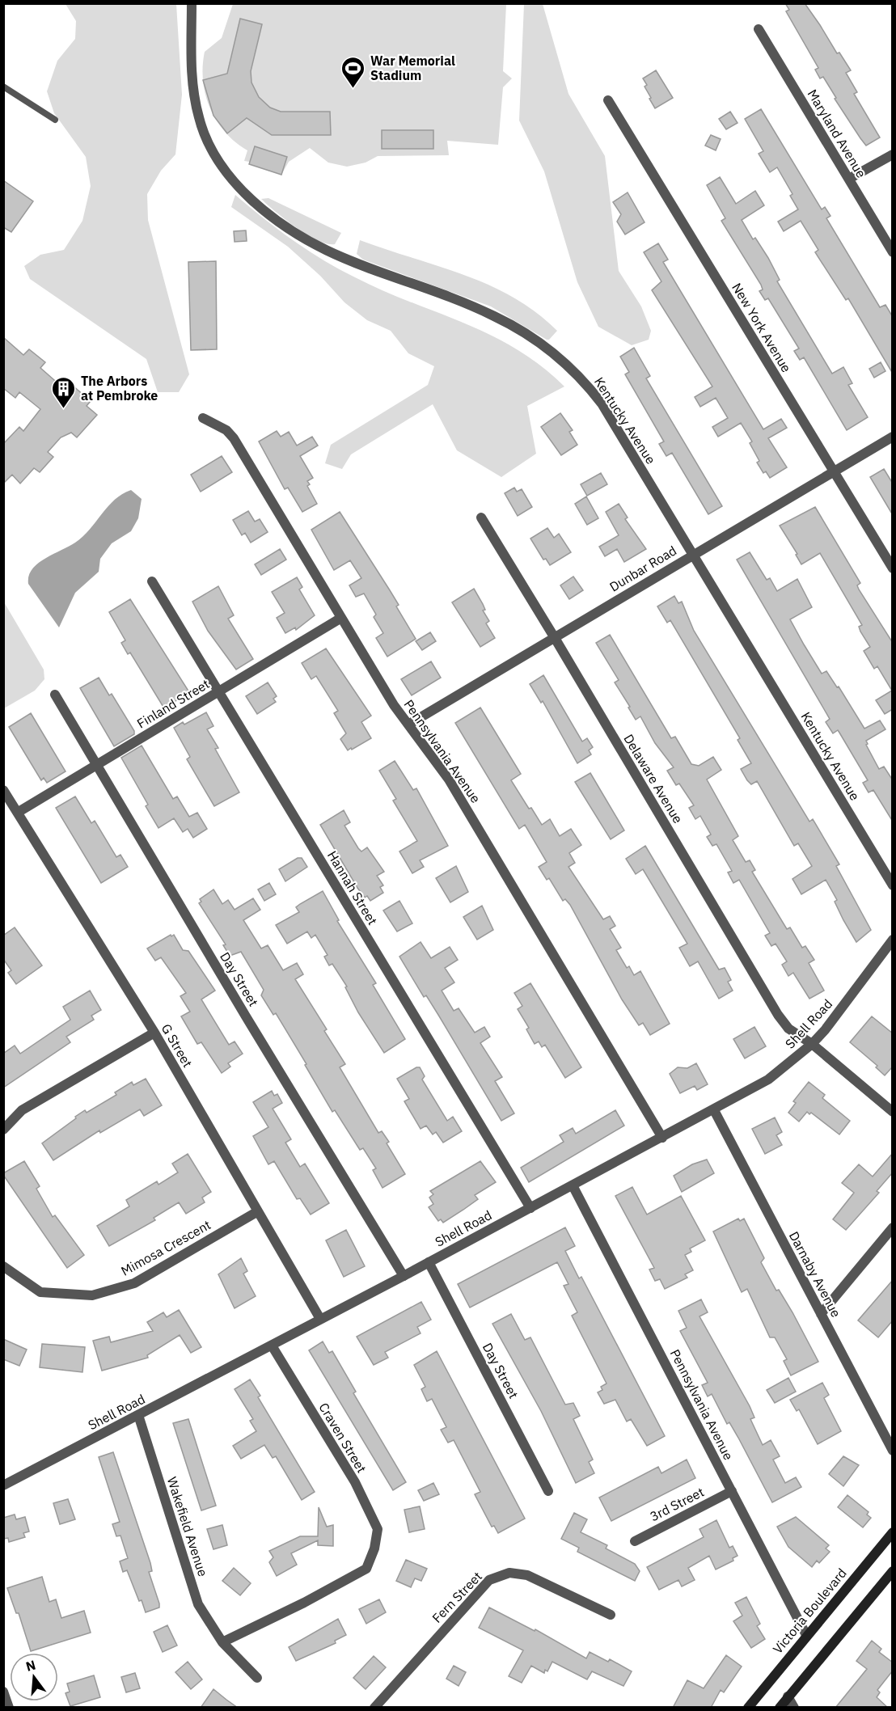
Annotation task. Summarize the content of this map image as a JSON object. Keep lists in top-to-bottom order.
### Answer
{
  "streets": {
    "main road": ["Victoria Boulevard"],
    "street": [
      "Maryland Avenue",
      "New York Avenue",
      "Kentucky Avenue",
      "Dunbar Road",
      "Finland Street",
      "Pennsylvania Avenue",
      "Delaware Avenue",
      "Hannah Street",
      "Day Street",
      "Shell Road",
      "G Street",
      "Mimosa Crescent",
      "Darnaby Avenue",
      "Craven Street",
      "3rd Street",
      "Wakefield Avenue",
      "Fern Street"
    ]
  },
  "crossings": [
    ["New York Avenue", "Dunbar Road"],
    ["Kentucky Avenue", "Dunbar Road"],
    ["Dunbar Road", "Pennsylvania Avenue"],
    ["Dunbar Road", "Delaware Avenue"],
    ["Finland Street", "Pennsylvania Avenue"],
    ["Finland Street", "Hannah Street"],
    ["Finland Street", "Day Street"],
    ["Finland Street", "G Street"],
    ["Pennsylvania Avenue", "Shell Road"],
    ["Pennsylvania Avenue", "3rd Street"],
    ["Pennsylvania Avenue", "Victoria Boulevard"],
    ["Delaware Avenue", "Shell Road"],
    ["Hannah Street", "Shell Road"],
    ["Day Street", "Shell Road"],
    ["Shell Road", "G Street"],
    ["Shell Road", "Darnaby Avenue"],
    ["Shell Road", "Craven Street"],
    ["Shell Road", "Wakefield Avenue"],
    ["G Street", "Mimosa Crescent"],
    ["Craven Street", "Wakefield Avenue"]
  ],
  "places": {
    "sports": ["War Memorial Stadium"],
    "building": ["The Arbors at Pembroke"]
  },
  "north": "top"
}
